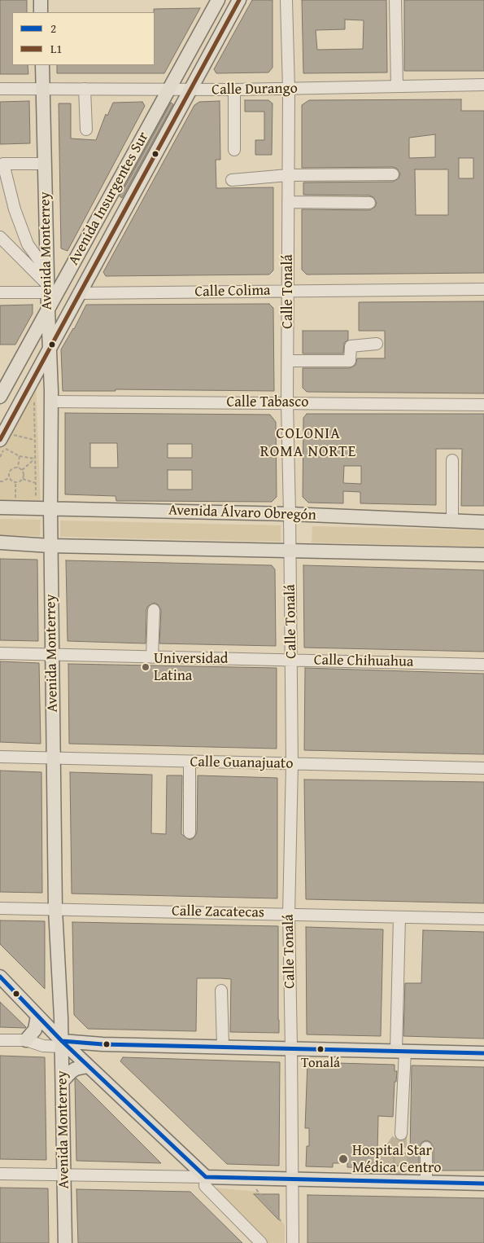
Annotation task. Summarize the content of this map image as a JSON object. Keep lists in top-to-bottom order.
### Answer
{
  "streets": {
    "main road": ["Avenida Insurgentes Sur", "Avenida Monterrey", "Avenida Álvaro Obregón"],
    "street": [
      "Calle Durango",
      "Calle Colima",
      "Calle Tonalá",
      "Calle Tabasco",
      "Calle Chihuahua",
      "Calle Guanajuato",
      "Calle Zacatecas"
    ]
  },
  "crossings": [
    ["Calle Durango", "Avenida Insurgentes Sur"],
    ["Calle Durango", "Avenida Monterrey"],
    ["Calle Durango", "Calle Tonalá"],
    ["Avenida Insurgentes Sur", "Avenida Monterrey"],
    ["Avenida Insurgentes Sur", "Calle Colima"],
    ["Avenida Monterrey", "Calle Tabasco"],
    ["Avenida Monterrey", "Avenida Álvaro Obregón"],
    ["Avenida Monterrey", "Calle Chihuahua"],
    ["Avenida Monterrey", "Calle Guanajuato"],
    ["Avenida Monterrey", "Calle Zacatecas"],
    ["Calle Colima", "Calle Tonalá"],
    ["Calle Tonalá", "Calle Tabasco"],
    ["Calle Tonalá", "Avenida Álvaro Obregón"],
    ["Calle Tonalá", "Calle Chihuahua"],
    ["Calle Tonalá", "Calle Guanajuato"],
    ["Calle Tonalá", "Calle Zacatecas"]
  ],
  "districts": ["COLONIA ROMA NORTE"],
  "places": ["Universidad Latina", "Tonalá", "Hospital Star Médica Centro"],
  "lines": ["transit line L1", "transit line 2"],
  "legend": ["2", "L1"]
}
